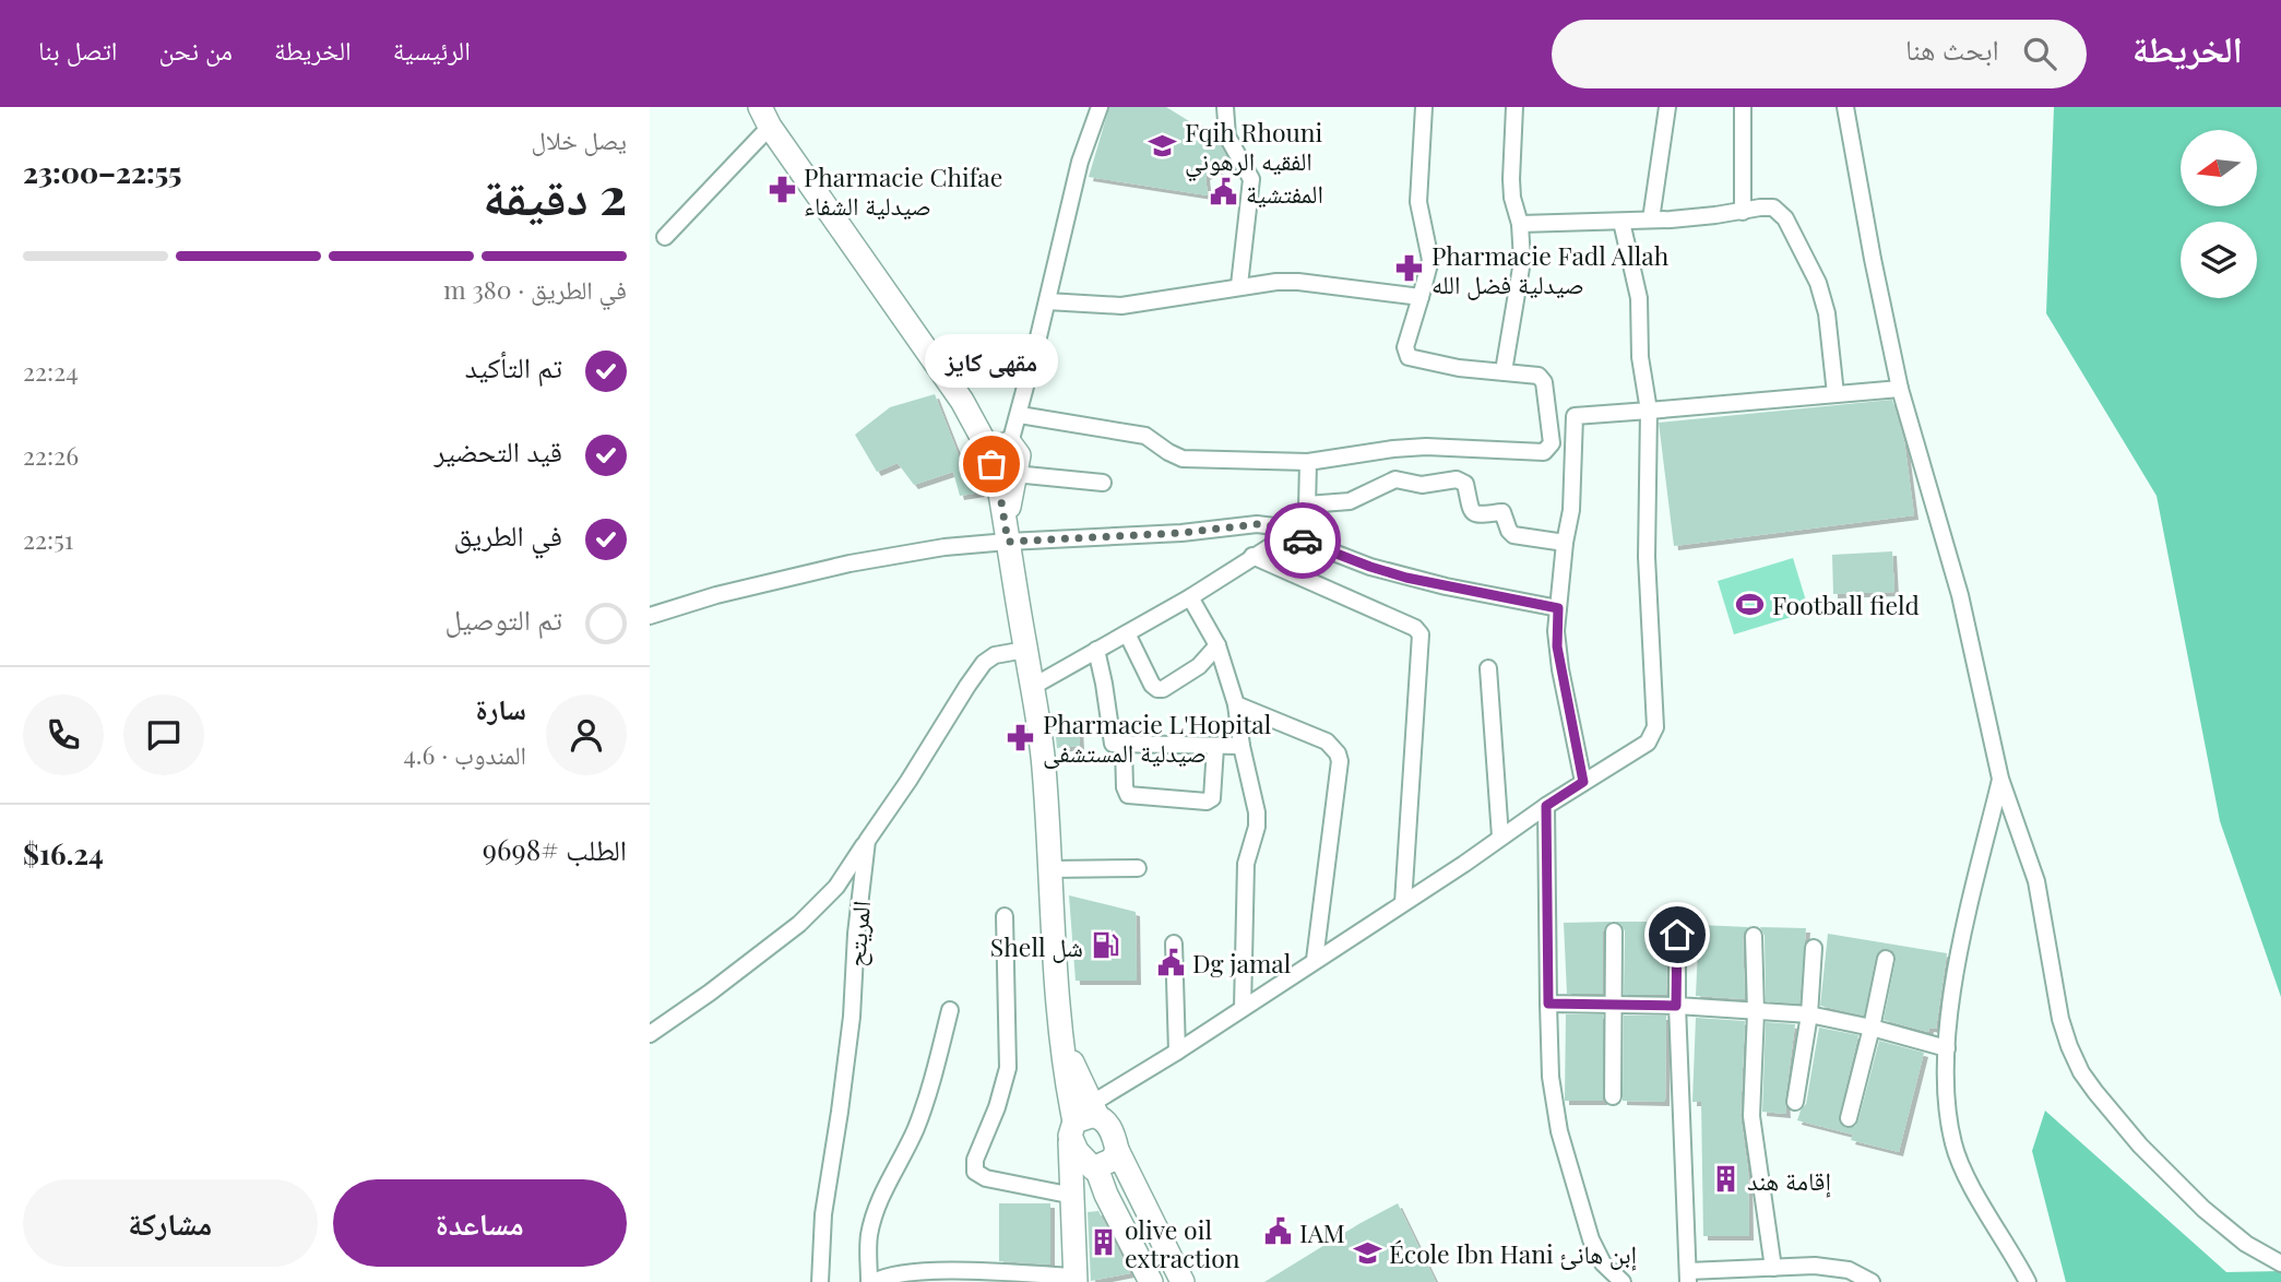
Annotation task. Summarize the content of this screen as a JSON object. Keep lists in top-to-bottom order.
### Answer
{
  "streets": {
    "street": ["المريتح"]
  },
  "places": {
    "school or university": ["Fqih Rhouni الفقيه الرهوني", "École Ibn Hani إبن هانئ"],
    "pharmacy": ["Pharmacie Chifae صيدلية الشفاء", "Pharmacie Fadl Allah صيدلية فضل الله", "Pharmacie L'Hopital صيدلية المستشفى"],
    "public building": ["المفتشية", "Dg jamal", "IAM"],
    "other": ["مقهى كايز"],
    "sports": ["Football field"],
    "fuel station": ["Shell شل"],
    "building": ["إقامة هند", "olive oil extraction"]
  },
  "north": "left",
  "page": {
    "header": "الخريطة",
    "search": "ابحث هنا",
    "nav": [
      "الرئيسية",
      "الخريطة",
      "من نحن",
      "اتصل بنا"
    ],
    "heading": ["2 دقيقة", "يصل خلال", "22:55–23:00"],
    "panel": [
      "سارة",
      "المندوب · 4.6",
      "الطلب #9698",
      "$16.24"
    ],
    "bar": "في الطريق · 380 m",
    "list": [
      ["تم التأكيد", "22:24"],
      ["قيد التحضير", "22:26"],
      ["في الطريق", "22:51"],
      "تم التوصيل"
    ],
    "bubble": "مقهى كايز",
    "buttons": ["مساعدة", "مشاركة"]
  }
}
